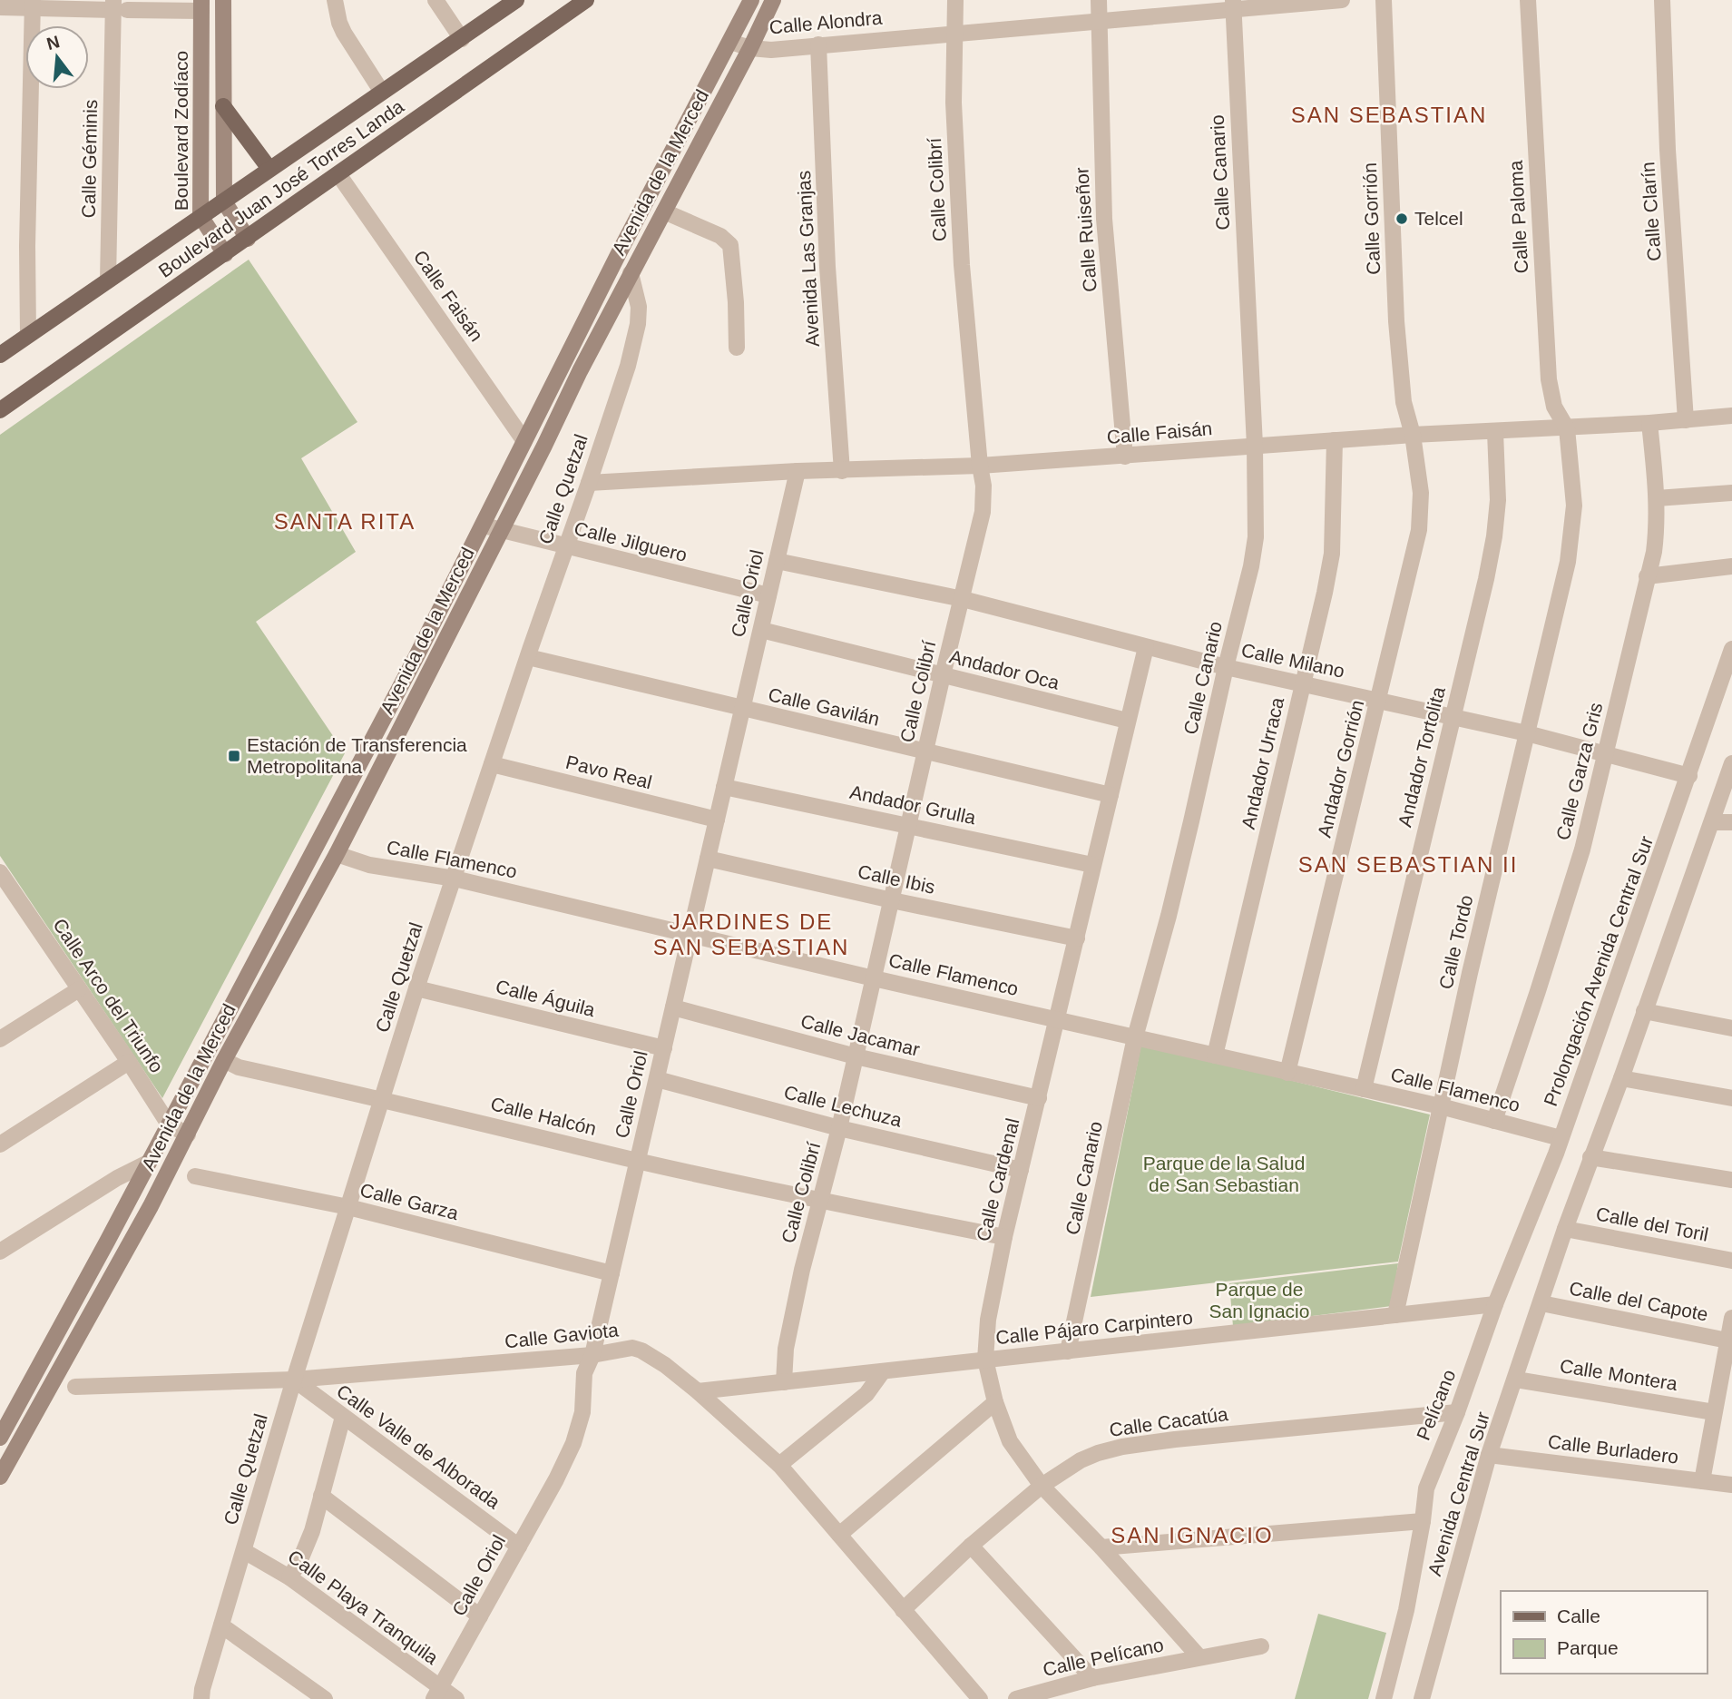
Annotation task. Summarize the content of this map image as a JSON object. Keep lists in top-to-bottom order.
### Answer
{
  "streets": {
    "main road": ["Boulevard Juan José Torres Landa"],
    "street": [
      "Calle Alondra",
      "Boulevard Zodíaco",
      "Calle Géminis",
      "Avenida de la Merced",
      "Calle Canario",
      "Calle Colibrí",
      "Calle Clarín",
      "Calle Paloma",
      "Calle Gorrión",
      "Calle Ruiseñor",
      "Avenida Las Granjas",
      "Calle Faisán",
      "Calle Quetzal",
      "Calle Jilguero",
      "Calle Oriol",
      "Calle Milano",
      "Andador Oca",
      "Calle Gavilán",
      "Andador Tortolita",
      "Andador Urraca",
      "Andador Gorrión",
      "Calle Garza Gris",
      "Pavo Real",
      "Andador Grulla",
      "Calle Flamenco",
      "Calle Ibis",
      "Calle Tordo",
      "Prolongación Avenida Central Sur",
      "Calle Arco del Triunfo",
      "Calle Águila",
      "Calle Jacamar",
      "Calle Lechuza",
      "Calle Halcón",
      "Calle Cardenal",
      "Calle Garza",
      "Calle del Toril",
      "Calle del Capote",
      "Calle Pájaro Carpintero",
      "Calle Gaviota",
      "Calle Montera",
      "Pelícano",
      "Calle Cacatúa",
      "Calle Valle de Alborada",
      "Calle Burladero",
      "Avenida Central Sur",
      "Calle Playa Tranquila",
      "Calle Pelícano"
    ]
  },
  "crossings": [
    ["Calle Alondra", "Avenida de la Merced"],
    ["Calle Alondra", "Calle Canario"],
    ["Calle Alondra", "Calle Colibrí"],
    ["Calle Alondra", "Calle Ruiseñor"],
    ["Calle Alondra", "Avenida Las Granjas"],
    ["Boulevard Zodíaco", "Boulevard Juan José Torres Landa"],
    ["Calle Géminis", "Boulevard Juan José Torres Landa"],
    ["Avenida de la Merced", "Calle Faisán"],
    ["Avenida de la Merced", "Calle Quetzal"],
    ["Avenida de la Merced", "Calle Jilguero"],
    ["Avenida de la Merced", "Calle Flamenco"],
    ["Avenida de la Merced", "Calle Arco del Triunfo"],
    ["Avenida de la Merced", "Calle Halcón"],
    ["Calle Canario", "Calle Faisán"],
    ["Calle Canario", "Calle Milano"],
    ["Calle Canario", "Calle Flamenco"],
    ["Calle Canario", "Calle Pájaro Carpintero"],
    ["Boulevard Juan José Torres Landa", "Calle Faisán"],
    ["Calle Colibrí", "Calle Faisán"],
    ["Calle Colibrí", "Calle Milano"],
    ["Calle Colibrí", "Andador Oca"],
    ["Calle Colibrí", "Calle Gavilán"],
    ["Calle Colibrí", "Andador Grulla"],
    ["Calle Colibrí", "Calle Flamenco"],
    ["Calle Colibrí", "Calle Ibis"],
    ["Calle Colibrí", "Calle Jacamar"],
    ["Calle Colibrí", "Calle Lechuza"],
    ["Calle Colibrí", "Calle Halcón"],
    ["Calle Colibrí", "Calle Pájaro Carpintero"],
    ["Calle Clarín", "Calle Faisán"],
    ["Calle Paloma", "Calle Faisán"],
    ["Calle Paloma", "Calle Tordo"],
    ["Calle Gorrión", "Calle Faisán"],
    ["Calle Gorrión", "Andador Gorrión"],
    ["Calle Ruiseñor", "Calle Faisán"],
    ["Avenida Las Granjas", "Calle Faisán"],
    ["Calle Faisán", "Calle Quetzal"],
    ["Calle Faisán", "Calle Oriol"],
    ["Calle Faisán", "Andador Tortolita"],
    ["Calle Faisán", "Andador Urraca"],
    ["Calle Faisán", "Andador Gorrión"],
    ["Calle Faisán", "Calle Garza Gris"],
    ["Calle Faisán", "Calle Tordo"],
    ["Calle Quetzal", "Calle Jilguero"],
    ["Calle Quetzal", "Calle Gavilán"],
    ["Calle Quetzal", "Pavo Real"],
    ["Calle Quetzal", "Calle Flamenco"],
    ["Calle Quetzal", "Calle Águila"],
    ["Calle Quetzal", "Calle Halcón"],
    ["Calle Quetzal", "Calle Garza"],
    ["Calle Quetzal", "Calle Gaviota"],
    ["Calle Quetzal", "Calle Valle de Alborada"],
    ["Calle Quetzal", "Calle Playa Tranquila"],
    ["Calle Jilguero", "Calle Oriol"],
    ["Calle Oriol", "Calle Milano"],
    ["Calle Oriol", "Andador Oca"],
    ["Calle Oriol", "Calle Gavilán"],
    ["Calle Oriol", "Pavo Real"],
    ["Calle Oriol", "Andador Grulla"],
    ["Calle Oriol", "Calle Flamenco"],
    ["Calle Oriol", "Calle Ibis"],
    ["Calle Oriol", "Calle Águila"],
    ["Calle Oriol", "Calle Jacamar"],
    ["Calle Oriol", "Calle Lechuza"],
    ["Calle Oriol", "Calle Halcón"],
    ["Calle Oriol", "Calle Garza"],
    ["Calle Oriol", "Calle Gaviota"],
    ["Calle Oriol", "Calle Valle de Alborada"],
    ["Calle Oriol", "Calle Playa Tranquila"],
    ["Calle Milano", "Andador Tortolita"],
    ["Calle Milano", "Andador Urraca"],
    ["Calle Milano", "Andador Gorrión"],
    ["Calle Milano", "Calle Garza Gris"],
    ["Calle Milano", "Calle Tordo"],
    ["Calle Milano", "Prolongación Avenida Central Sur"],
    ["Calle Milano", "Calle Cardenal"],
    ["Andador Oca", "Calle Cardenal"],
    ["Calle Gavilán", "Calle Cardenal"],
    ["Andador Tortolita", "Calle Flamenco"],
    ["Andador Urraca", "Calle Flamenco"],
    ["Andador Gorrión", "Calle Flamenco"],
    ["Calle Garza Gris", "Calle Flamenco"],
    ["Andador Grulla", "Calle Cardenal"],
    ["Calle Flamenco", "Calle Tordo"],
    ["Calle Flamenco", "Prolongación Avenida Central Sur"],
    ["Calle Flamenco", "Calle Cardenal"],
    ["Calle Ibis", "Calle Cardenal"],
    ["Calle Tordo", "Calle Pájaro Carpintero"],
    ["Prolongación Avenida Central Sur", "Calle Pájaro Carpintero"],
    ["Prolongación Avenida Central Sur", "Pelícano"],
    ["Calle Jacamar", "Calle Cardenal"],
    ["Calle Lechuza", "Calle Cardenal"],
    ["Calle Halcón", "Calle Cardenal"],
    ["Calle Cardenal", "Calle Pájaro Carpintero"],
    ["Calle Cardenal", "Calle Cacatúa"],
    ["Calle Cardenal", "Calle Pelícano"],
    ["Calle del Capote", "Avenida Central Sur"],
    ["Calle Pájaro Carpintero", "Calle Gaviota"],
    ["Calle Pájaro Carpintero", "Pelícano"],
    ["Calle Gaviota", "Calle Cacatúa"],
    ["Calle Gaviota", "Calle Valle de Alborada"],
    ["Calle Montera", "Avenida Central Sur"],
    ["Pelícano", "Calle Cacatúa"],
    ["Calle Burladero", "Avenida Central Sur"]
  ],
  "districts": [
    "SAN SEBASTIAN",
    "SANTA RITA",
    "SAN SEBASTIAN II",
    "JARDINES DE SAN SEBASTIAN",
    "SAN IGNACIO"
  ],
  "parks": ["Parque de la Salud de San Sebastian", "Parque de San Ignacio"],
  "places": {
    "other": ["Telcel"],
    "transit": ["Estación de Transferencia Metropolitana"]
  },
  "legend": ["Calle", "Parque"],
  "north": "top"
}
